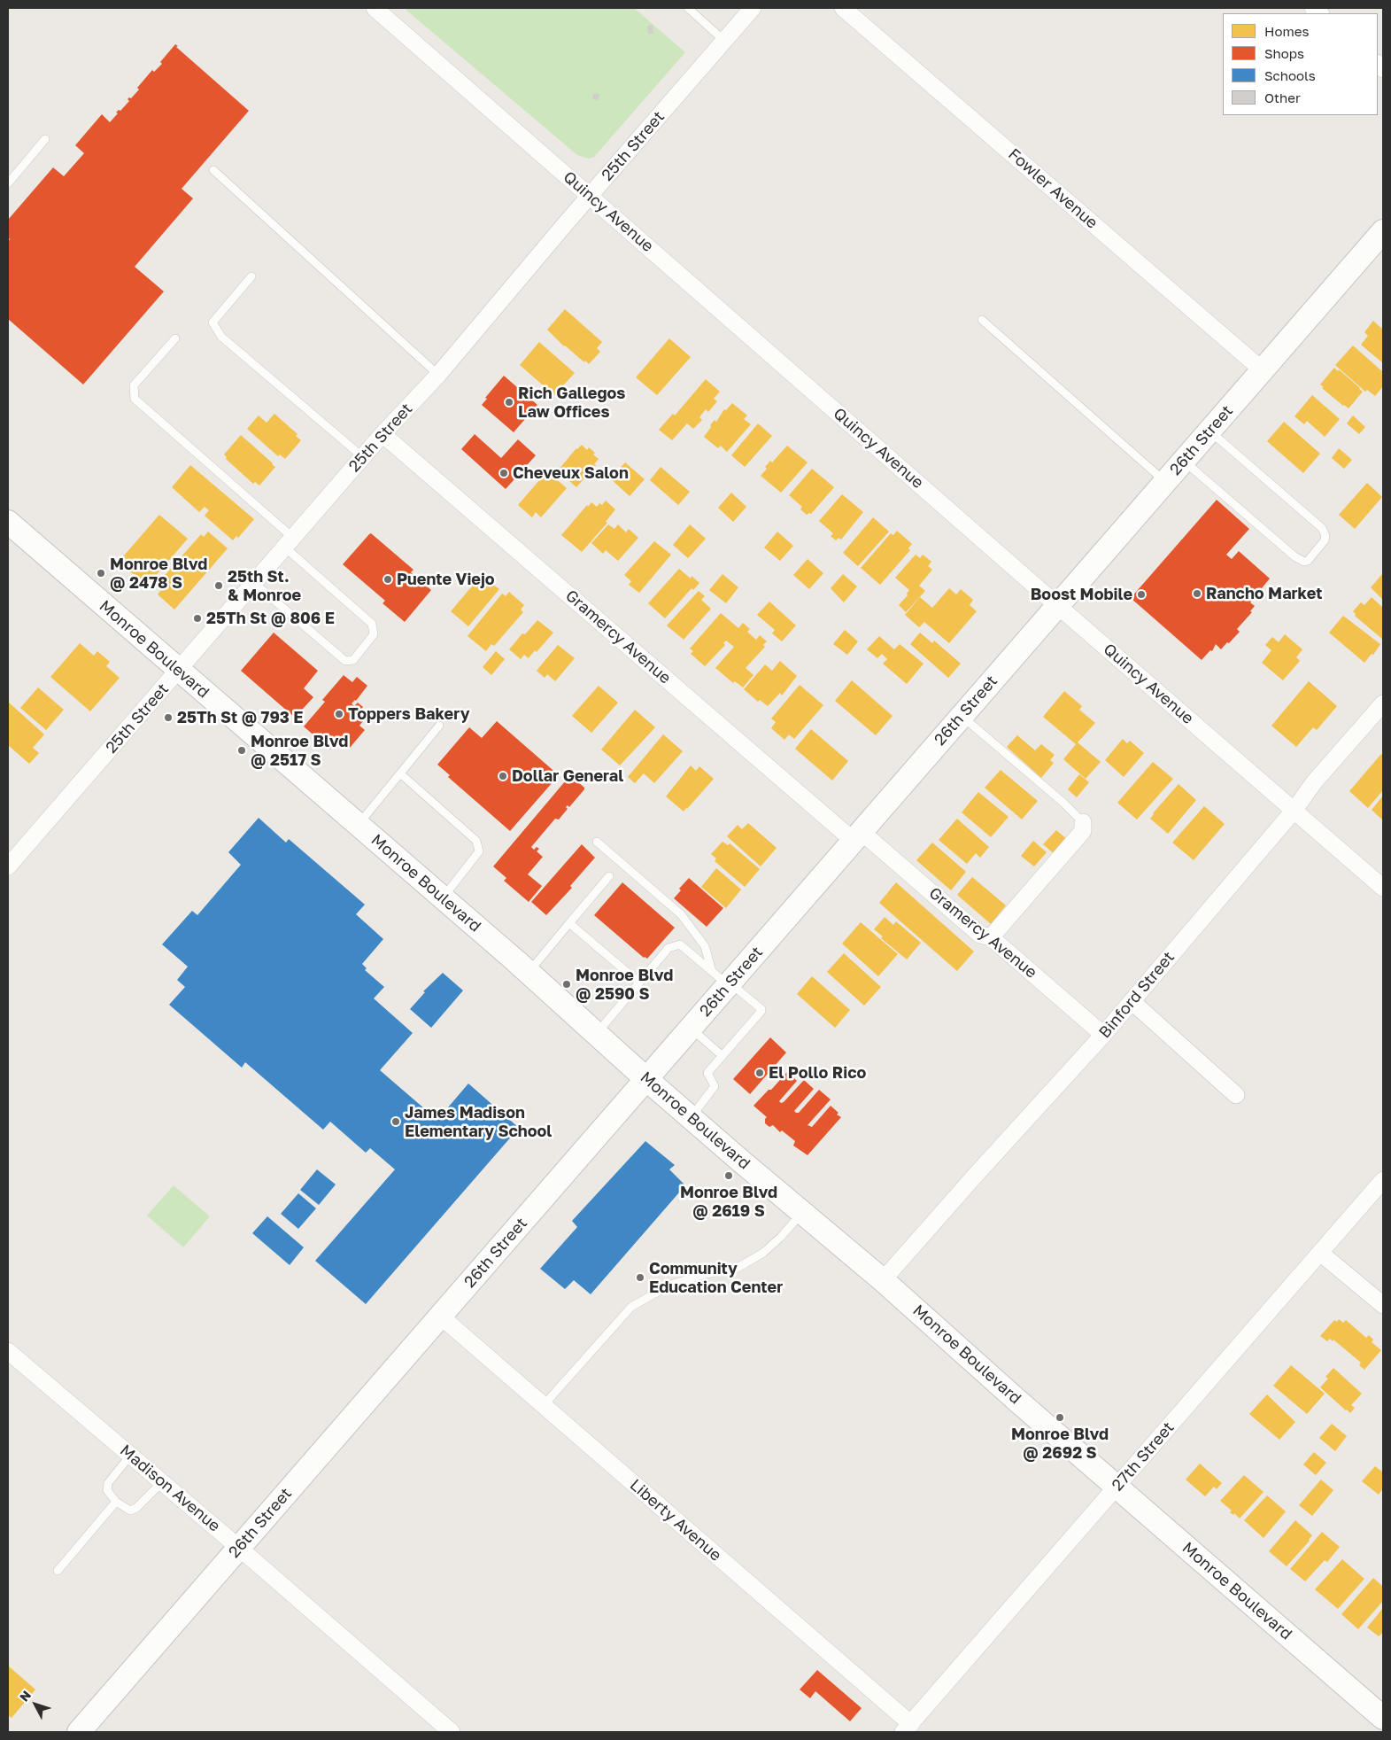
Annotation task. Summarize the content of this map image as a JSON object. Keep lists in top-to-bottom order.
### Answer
{
  "streets": {
    "street": [
      "25th Street",
      "Fowler Avenue",
      "Quincy Avenue",
      "26th Street",
      "Gramercy Avenue",
      "Monroe Boulevard",
      "Binford Street",
      "27th Street",
      "Madison Avenue",
      "Liberty Avenue"
    ]
  },
  "crossings": [
    ["25th Street", "Quincy Avenue"],
    ["25th Street", "Gramercy Avenue"],
    ["25th Street", "Monroe Boulevard"],
    ["Fowler Avenue", "26th Street"],
    ["Quincy Avenue", "26th Street"],
    ["Quincy Avenue", "Binford Street"],
    ["26th Street", "Gramercy Avenue"],
    ["26th Street", "Monroe Boulevard"],
    ["26th Street", "Madison Avenue"],
    ["26th Street", "Liberty Avenue"],
    ["Gramercy Avenue", "Binford Street"],
    ["Monroe Boulevard", "Binford Street"],
    ["Monroe Boulevard", "27th Street"],
    ["27th Street", "Liberty Avenue"]
  ],
  "places": [
    "Rich Gallegos Law Offices",
    "Cheveux Salon",
    "Monroe Blvd @ 2478 S",
    "Puente Viejo",
    "25th St. & Monroe",
    "Rancho Market",
    "Boost Mobile",
    "25Th St @ 806 E",
    "Toppers Bakery",
    "25Th St @ 793 E",
    "Monroe Blvd @ 2517 S",
    "Dollar General",
    "Monroe Blvd @ 2590 S",
    "El Pollo Rico",
    "James Madison Elementary School",
    "Monroe Blvd @ 2619 S",
    "Community Education Center",
    "Monroe Blvd @ 2692 S"
  ],
  "legend": [
    "Homes",
    "Shops",
    "Schools",
    "Other"
  ],
  "north": "top left"
}
